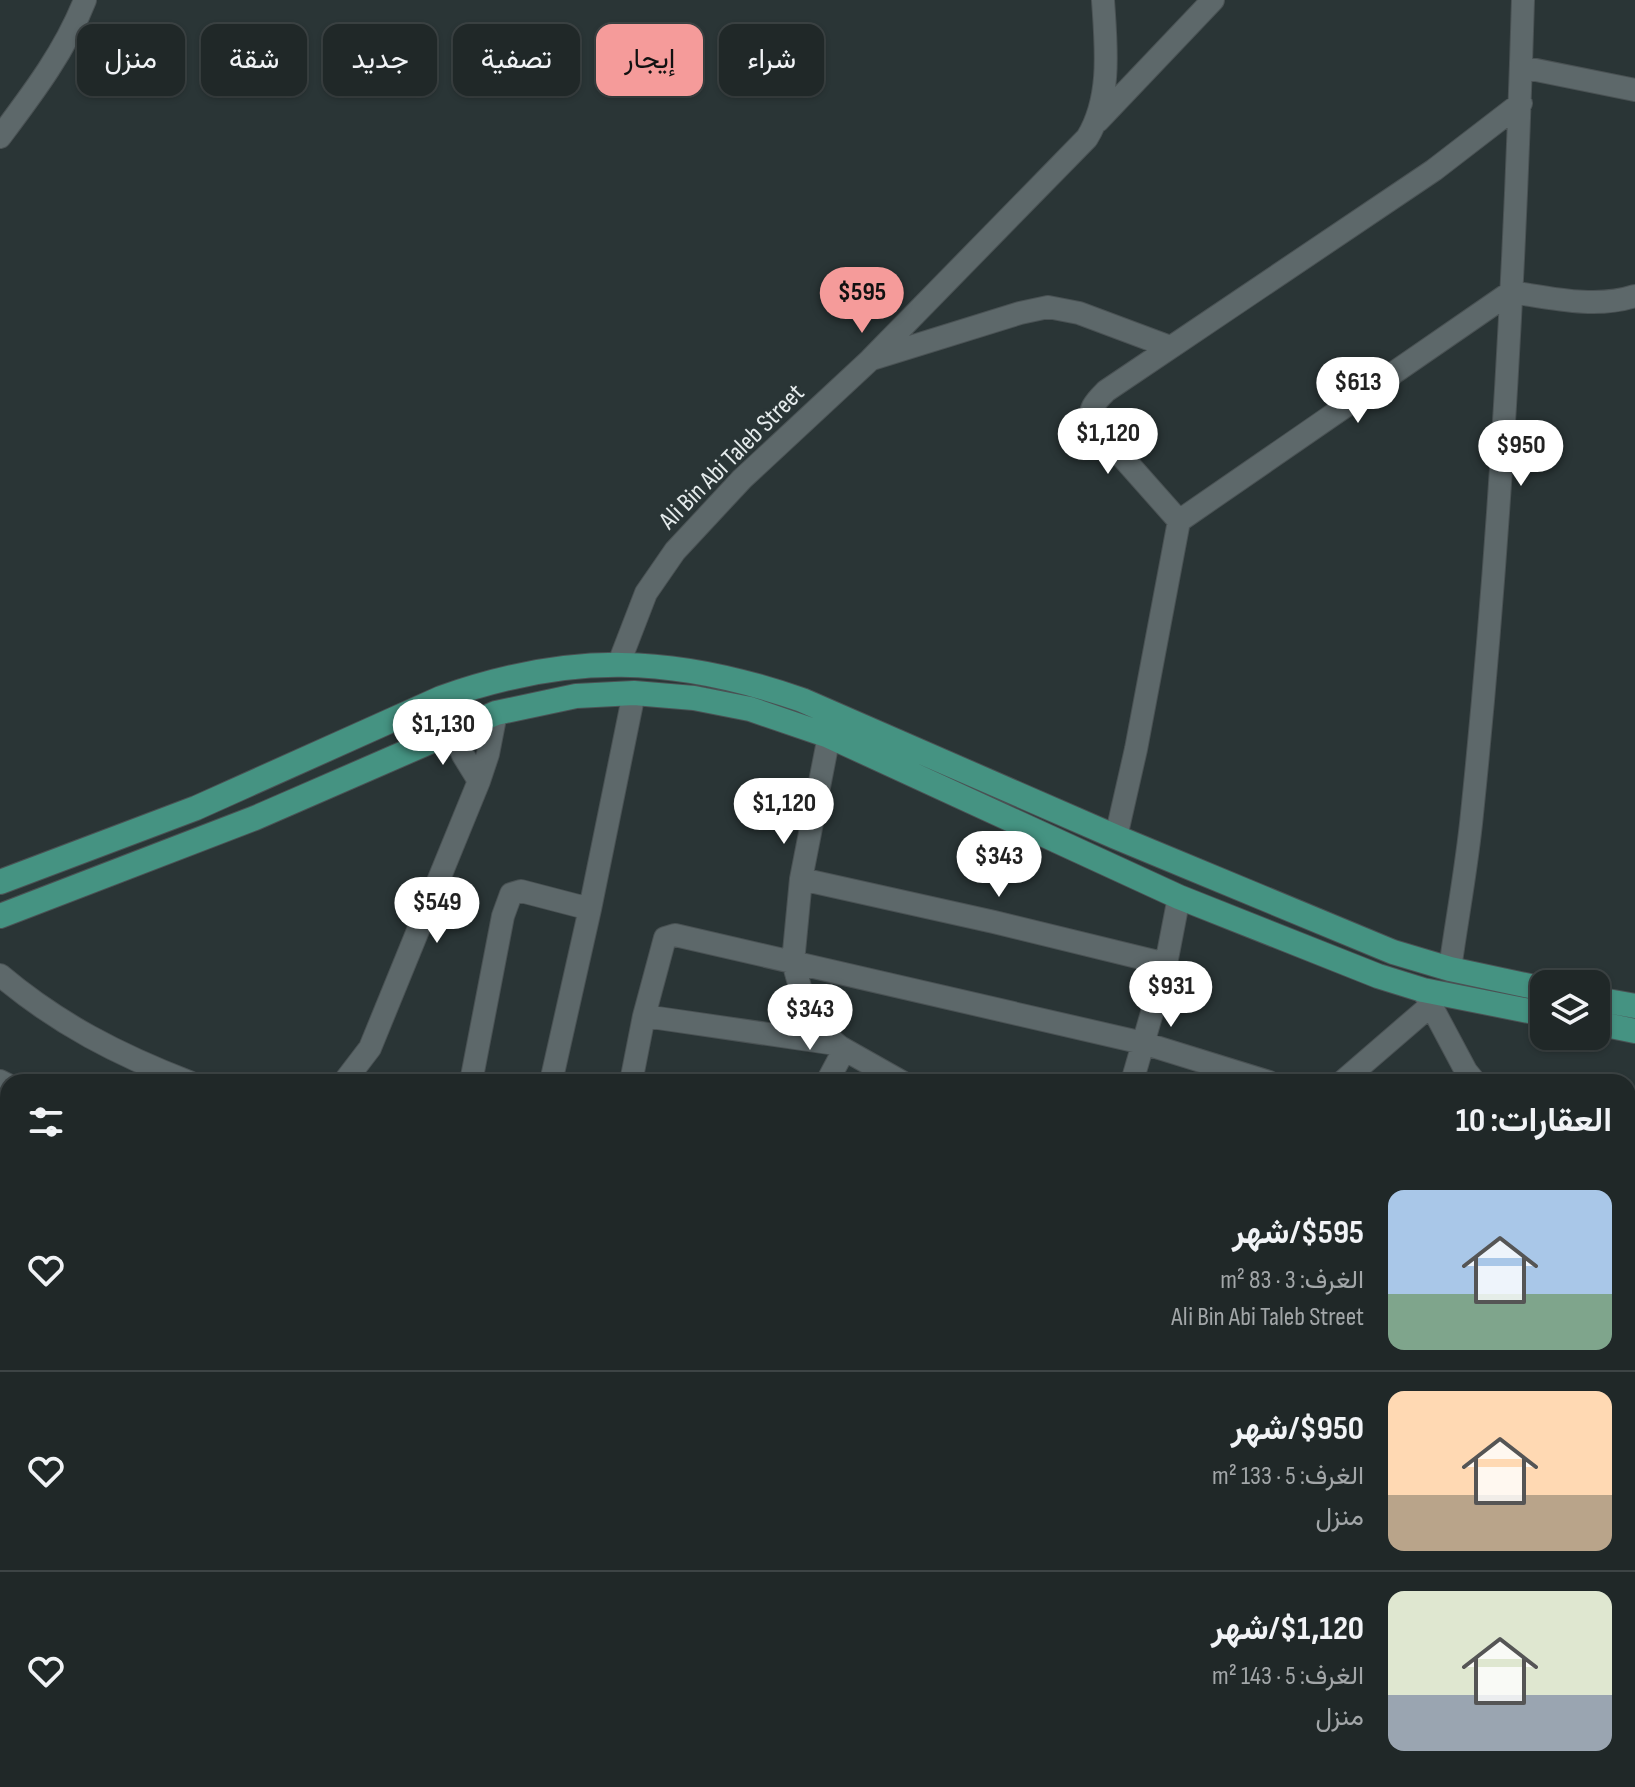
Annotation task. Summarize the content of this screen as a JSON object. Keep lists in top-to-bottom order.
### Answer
{
  "streets": {
    "street": ["Ali Bin Abi Taleb Street"]
  },
  "page": {
    "chip": [
      "شراء",
      "إيجار",
      "تصفية",
      "جديد",
      "شقة",
      "منزل"
    ],
    "price": [
      "$595",
      "$613",
      "$1,120",
      "$950",
      "$1,130",
      "$1,120",
      "$343",
      "$549",
      "$931",
      "$343"
    ],
    "heading": "العقارات: 10",
    "list": [
      {
        "name": "$595/شهر",
        "note": "الغرف: 3 · 83 m² · Ali Bin Abi Taleb Street"
      },
      {
        "name": "$950/شهر",
        "note": "الغرف: 5 · 133 m² · منزل"
      },
      {
        "name": "$1,120/شهر",
        "note": "الغرف: 5 · 143 m² · منزل"
      }
    ]
  }
}
